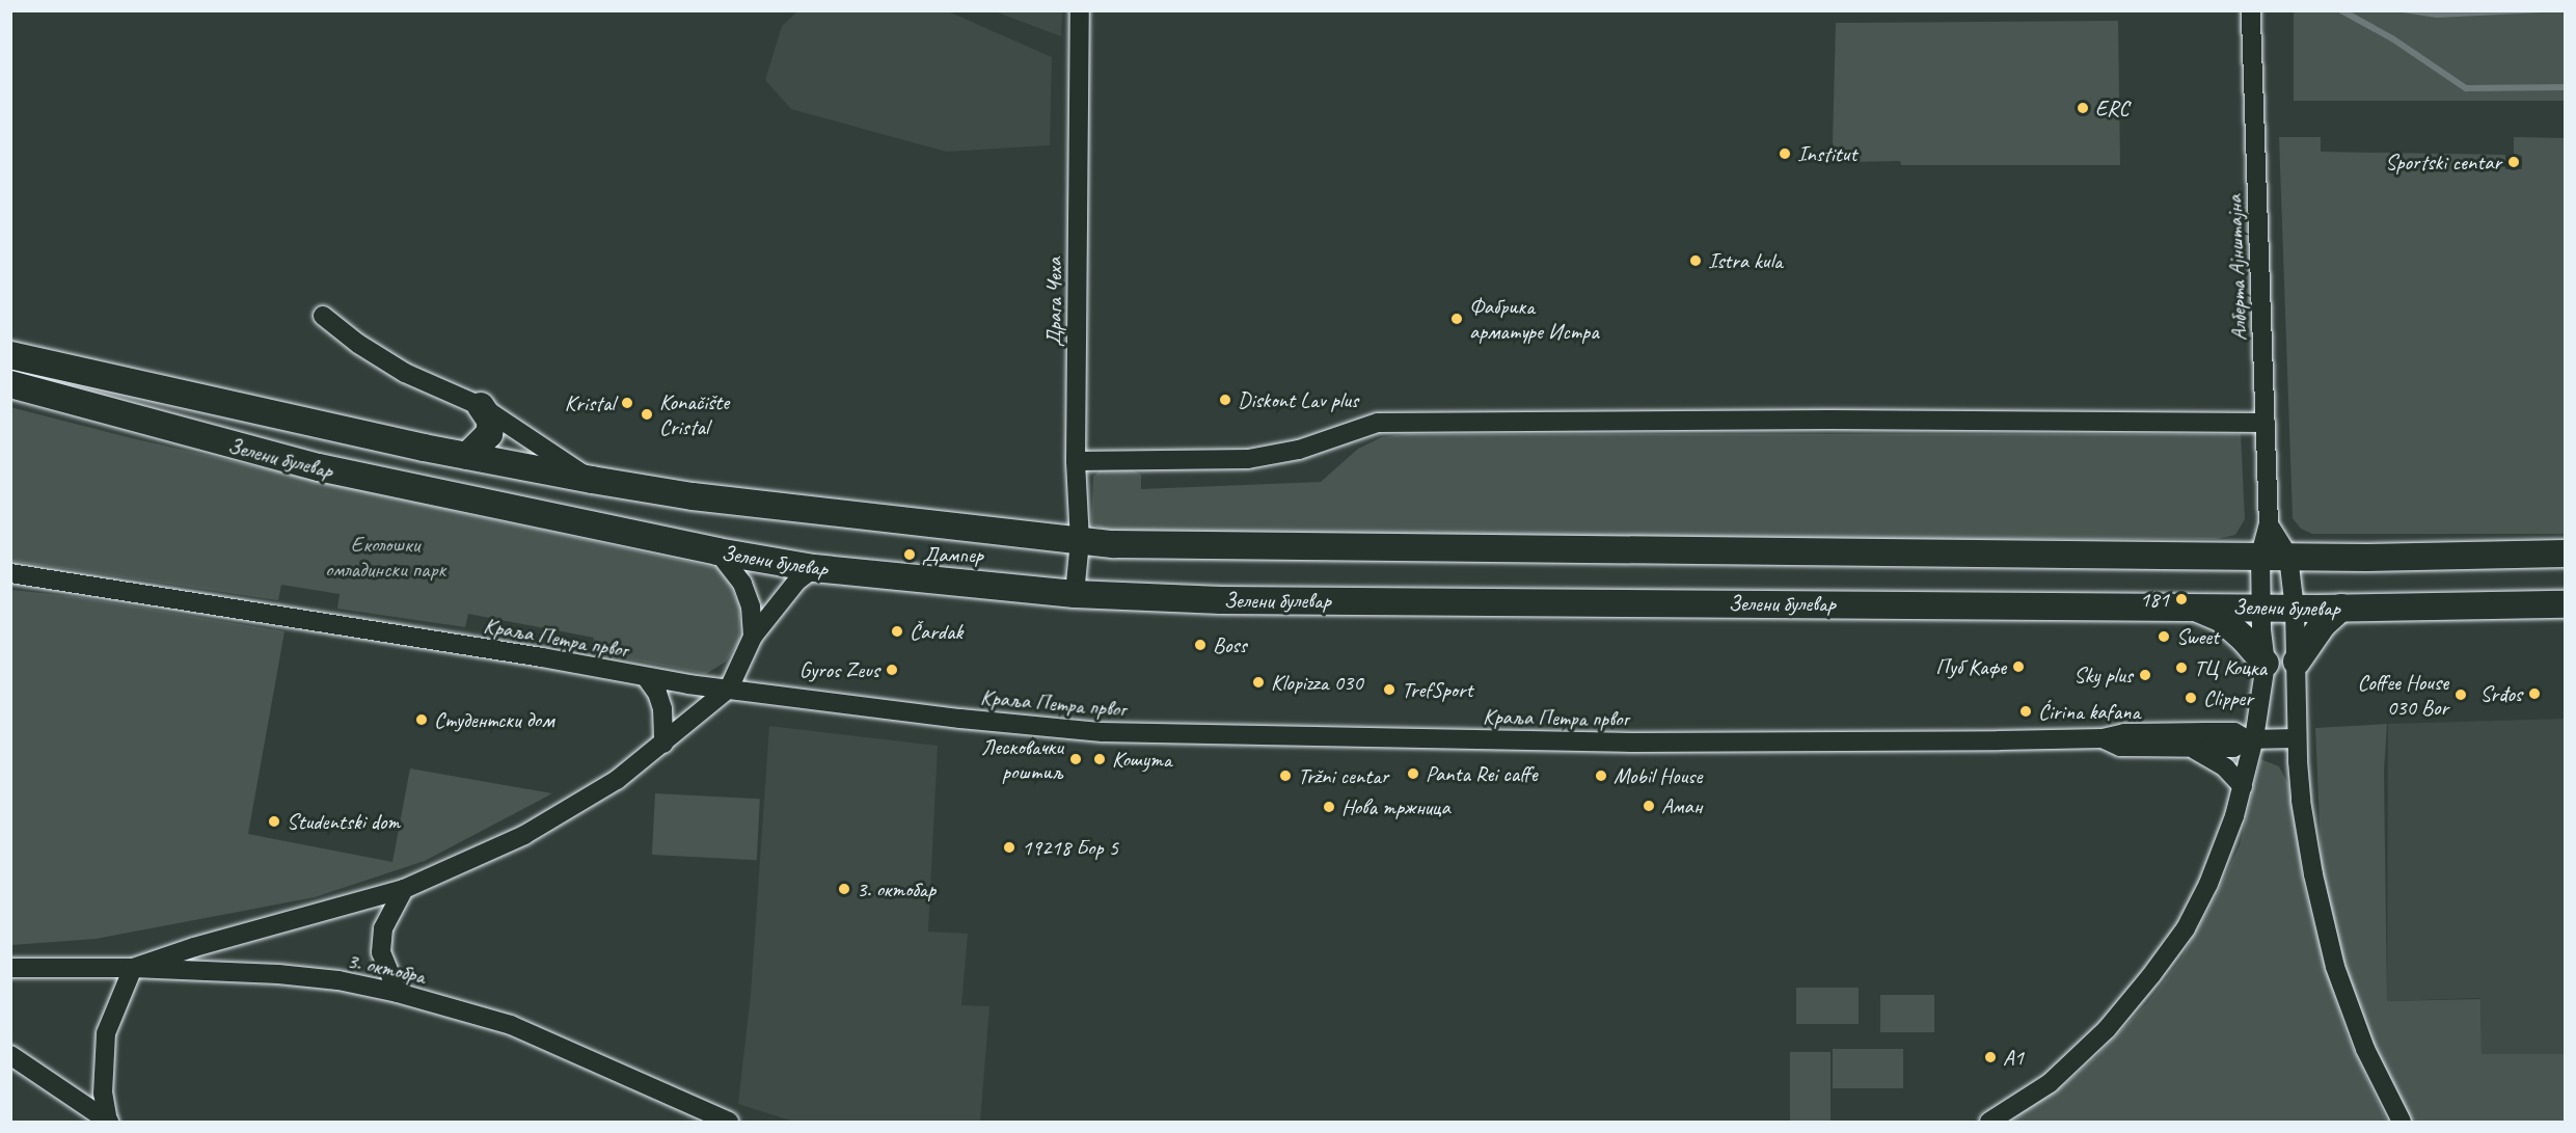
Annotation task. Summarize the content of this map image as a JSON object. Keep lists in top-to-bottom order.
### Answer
{
  "streets": {
    "street": [
      "Алберта Ајнштајна",
      "Драга Чеха",
      "Зелени булевар",
      "Краља Петра првог",
      "3. октобра"
    ]
  },
  "crossings": [
    ["Драга Чеха", "Зелени булевар"]
  ],
  "parks": ["Еколошки омладински парк"],
  "places": [
    "ERC",
    "Institut",
    "Sportski centar",
    "Istra kula",
    "Фабрика арматуре Истра",
    "Diskont Lav plus",
    "Kristal",
    "Konačište Cristal",
    "Дампер",
    "181",
    "Čardak",
    "Sweet",
    "Boss",
    "Пуб Кафе",
    "ТЦ Коцка",
    "Gyros Zeus",
    "Sky plus",
    "Klopizza 030",
    "TrefSport",
    "Srđos",
    "Coffee House 030 Bor",
    "Clipper",
    "Ćirina kafana",
    "Студентски дом",
    "Лесковачки роштиљ",
    "Кошута",
    "Panta Rei caffe",
    "Tržni centar",
    "Mobil House",
    "Аман",
    "Нова тржница",
    "Studentski dom",
    "19218 Бор 5",
    "3. октобар",
    "A1"
  ]
}
